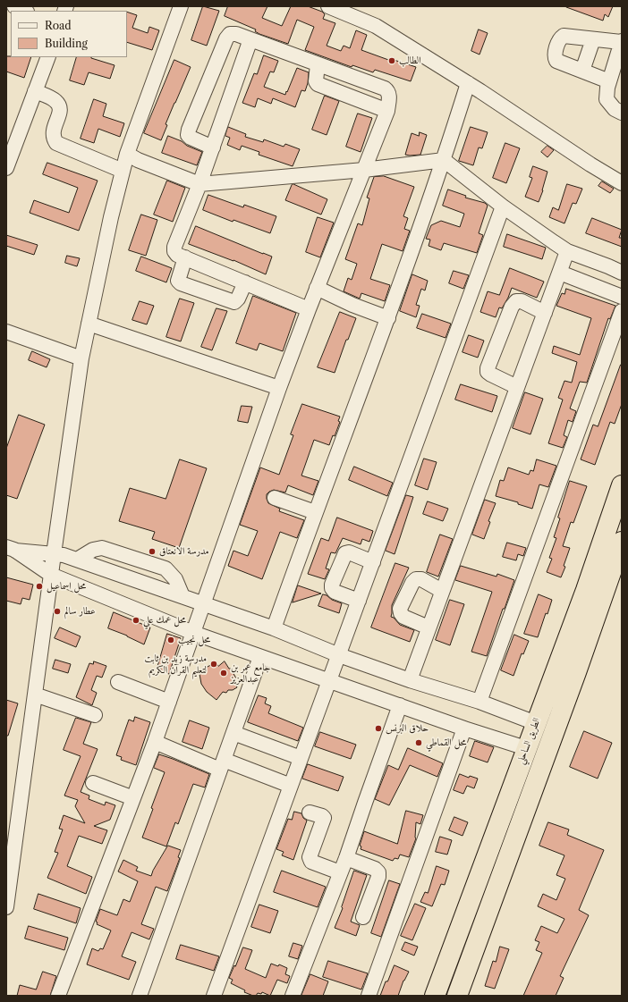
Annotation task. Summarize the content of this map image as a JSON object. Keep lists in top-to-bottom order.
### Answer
{
  "streets": {
    "highway": ["الطريق الساحلي"]
  },
  "places": [
    "الطالب",
    "مدرسة الانعتاق",
    "محل اسماعيل",
    "عطار سالم",
    "محل عمك علي",
    "محل نجيب",
    "مدرسة زيد بن ثابت لتعليم القرآن الكريم",
    "جامع عمر بن عبدالعزيز",
    "حلاق البرنس",
    "محل القماطي"
  ],
  "legend": ["Road", "Building"]
}
